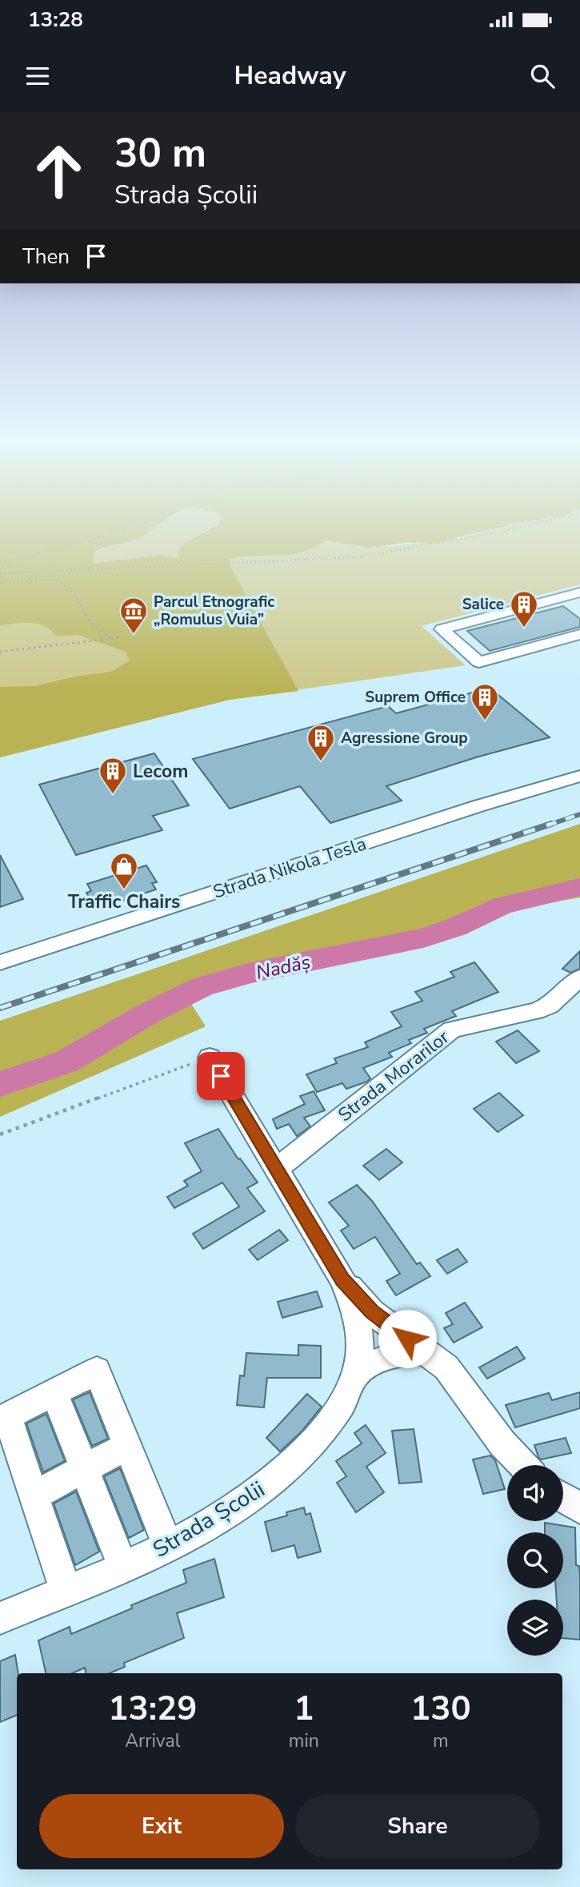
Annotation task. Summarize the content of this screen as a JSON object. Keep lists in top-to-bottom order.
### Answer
{
  "streets": {
    "street": ["Strada Nikola Tesla", "Strada Morarilor", "Strada Școlii"]
  },
  "crossings": [
    ["Strada Morarilor", "Strada Școlii"]
  ],
  "water": ["Nadăș"],
  "places": {
    "building": [
      "Salice",
      "Suprem Office",
      "Agressione Group",
      "Lecom"
    ],
    "museum": ["Parcul Etnografic „Romulus Vuia”"],
    "shop": ["Traffic Chairs"]
  },
  "page": {
    "status": "13:28",
    "header": "Headway",
    "turn": ["30 m", "Strada Școlii"],
    "then": "Then",
    "eta": [
      "13:29",
      "Arrival",
      "1",
      "min",
      "130",
      "m"
    ],
    "buttons": ["Exit", "Share"]
  }
}
